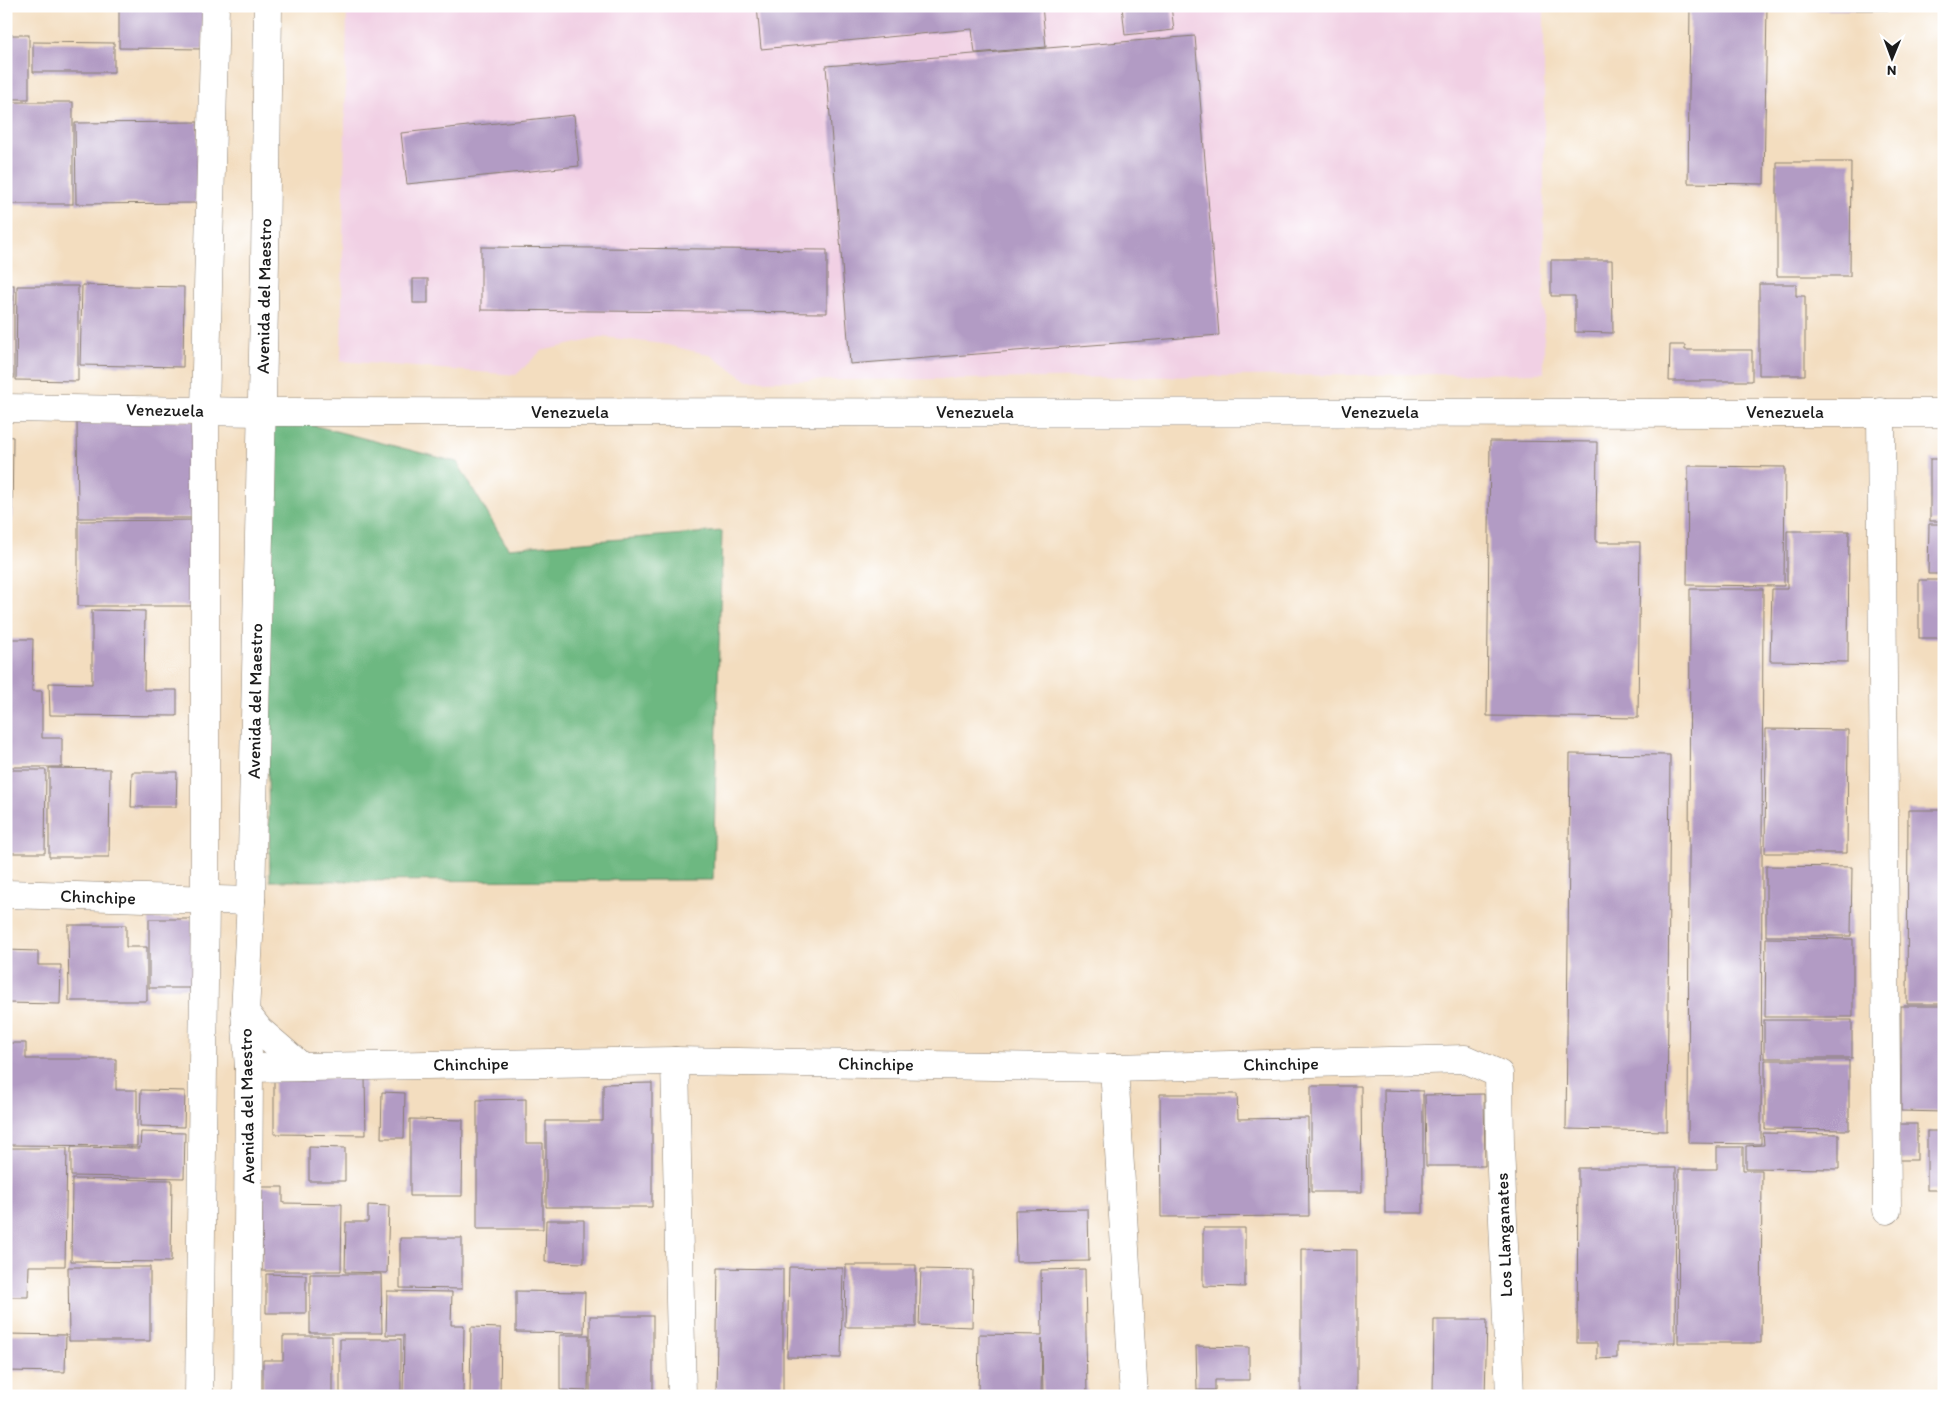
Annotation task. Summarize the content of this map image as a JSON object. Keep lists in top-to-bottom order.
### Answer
{
  "streets": {
    "street": [
      "Avenida del Maestro",
      "Venezuela",
      "Chinchipe",
      "Los Llanganates"
    ]
  },
  "crossings": [
    ["Avenida del Maestro", "Venezuela"],
    ["Avenida del Maestro", "Chinchipe"],
    ["Chinchipe", "Los Llanganates"]
  ],
  "north": "bottom"
}
